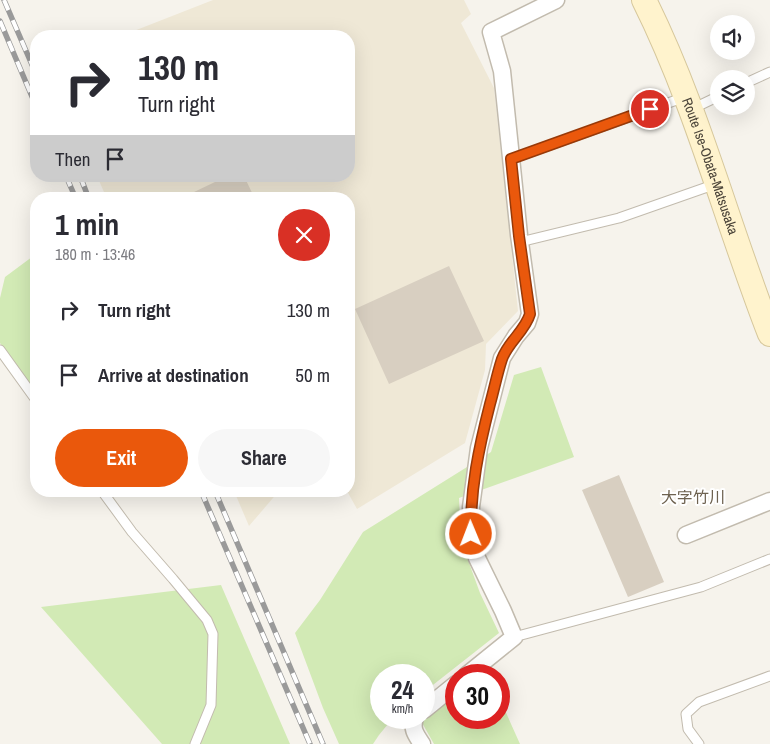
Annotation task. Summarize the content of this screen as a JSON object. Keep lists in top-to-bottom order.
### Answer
{
  "streets": {
    "main road": ["Route Ise-Obata-Matsusaka"]
  },
  "districts": ["大字竹川"],
  "page": {
    "turn": ["130 m", "Turn right"],
    "then": "Then",
    "heading": ["1 min", "180 m · 13:46"],
    "list": [
      {
        "name": "Turn right",
        "value": "130 m"
      },
      {
        "name": "Arrive at destination",
        "value": "50 m"
      }
    ],
    "buttons": ["Exit", "Share"],
    "speed": "24 km/h",
    "limit": "30"
  }
}
